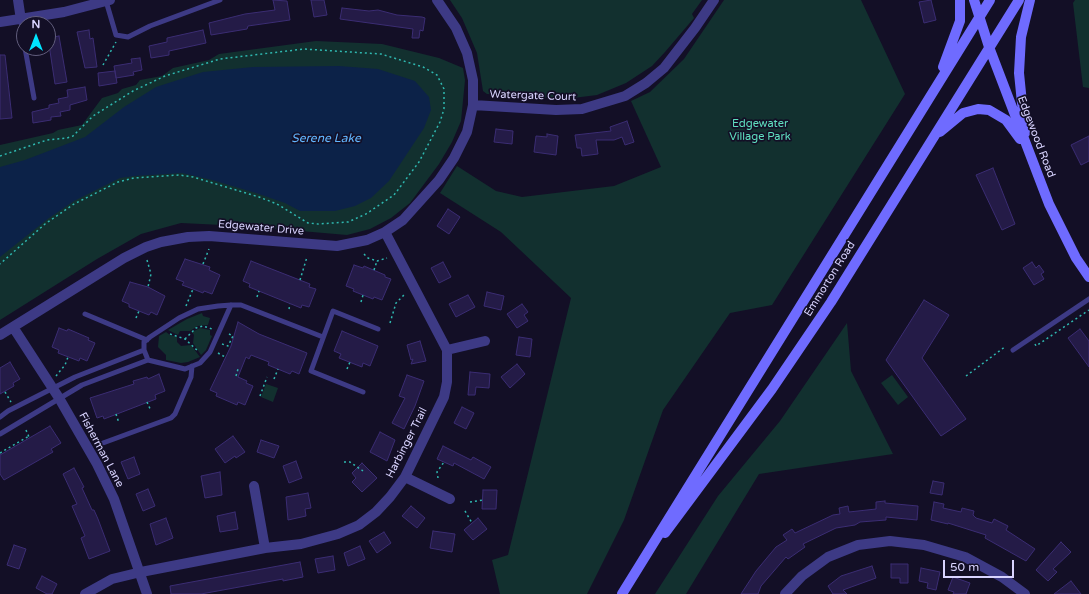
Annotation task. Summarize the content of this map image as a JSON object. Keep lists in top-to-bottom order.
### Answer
{
  "streets": {
    "main road": ["Edgewood Road", "Emmorton Road"],
    "street": [
      "Watergate Court",
      "Edgewater Drive",
      "Harbinger Trail",
      "Fisherman Lane"
    ]
  },
  "crossings": [
    ["Watergate Court", "Edgewater Drive"],
    ["Edgewood Road", "Emmorton Road"],
    ["Edgewater Drive", "Harbinger Trail"],
    ["Edgewater Drive", "Fisherman Lane"],
    ["Harbinger Trail", "Fisherman Lane"]
  ],
  "water": ["Serene Lake"],
  "parks": ["Edgewater Village Park"],
  "scale_bar": "50 m",
  "north": "top"
}
